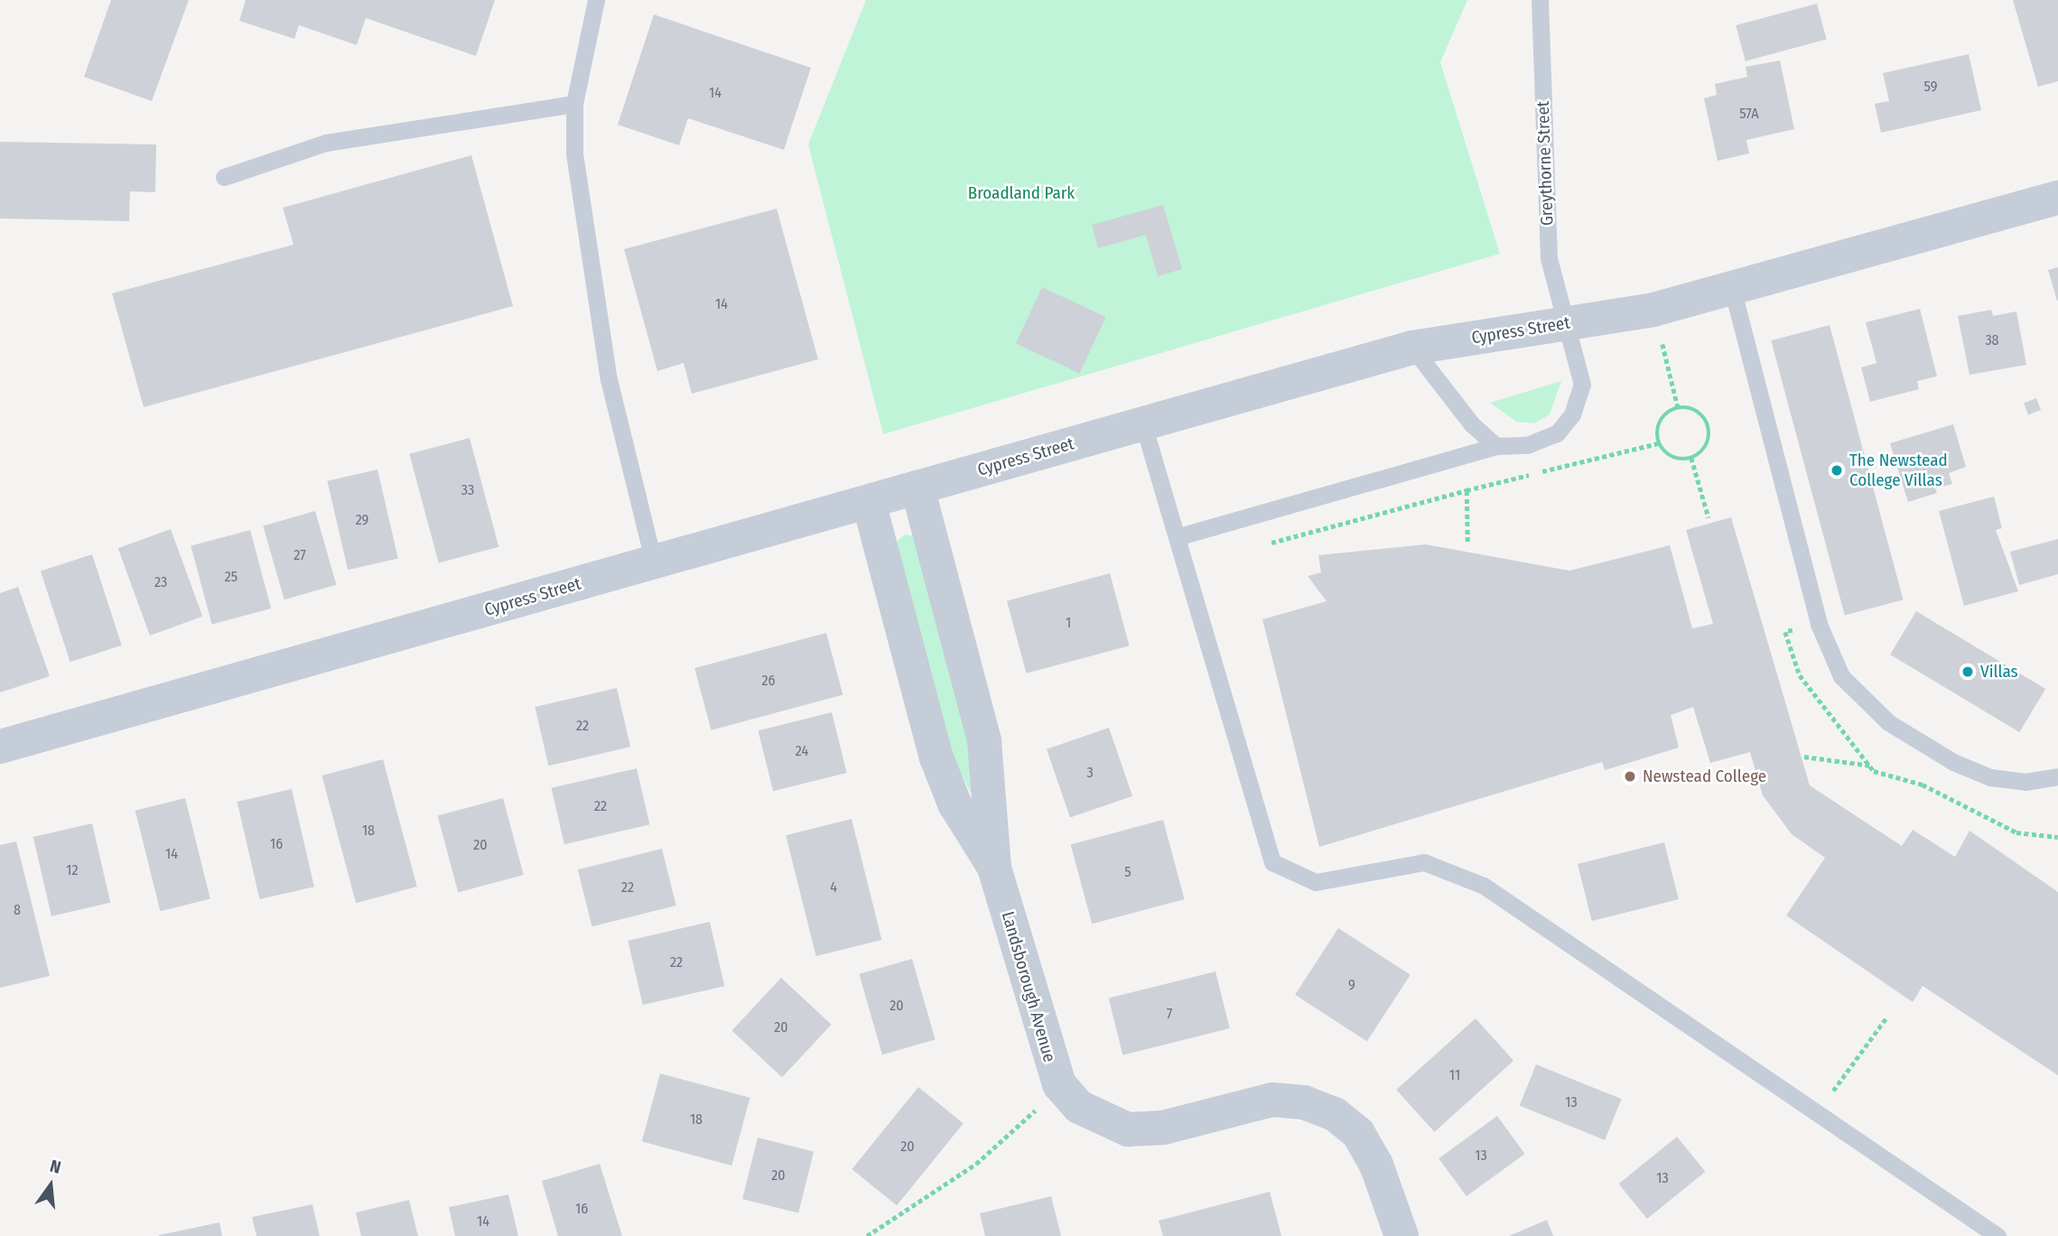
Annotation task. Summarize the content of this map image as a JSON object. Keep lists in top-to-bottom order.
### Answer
{
  "streets": {
    "street": ["Cypress Street", "Landsborough Avenue"],
    "lane": ["Greythorne Street"]
  },
  "crossings": [
    ["Greythorne Street", "Cypress Street"],
    ["Cypress Street", "Landsborough Avenue"]
  ],
  "parks": ["Broadland Park"],
  "places": ["The Newstead College Villas", "Villas", "Newstead College"],
  "house_numbers": [
    "59",
    "14",
    "57A",
    "14",
    "38",
    "33",
    "29",
    "27",
    "25",
    "23",
    "1",
    "26",
    "22",
    "24",
    "3",
    "22",
    "18",
    "16",
    "20",
    "14",
    "12",
    "5",
    "22",
    "4",
    "8",
    "22",
    "9",
    "20",
    "7",
    "20",
    "11",
    "13",
    "18",
    "20",
    "13",
    "20",
    "13",
    "16",
    "14"
  ],
  "north": "top"
}
